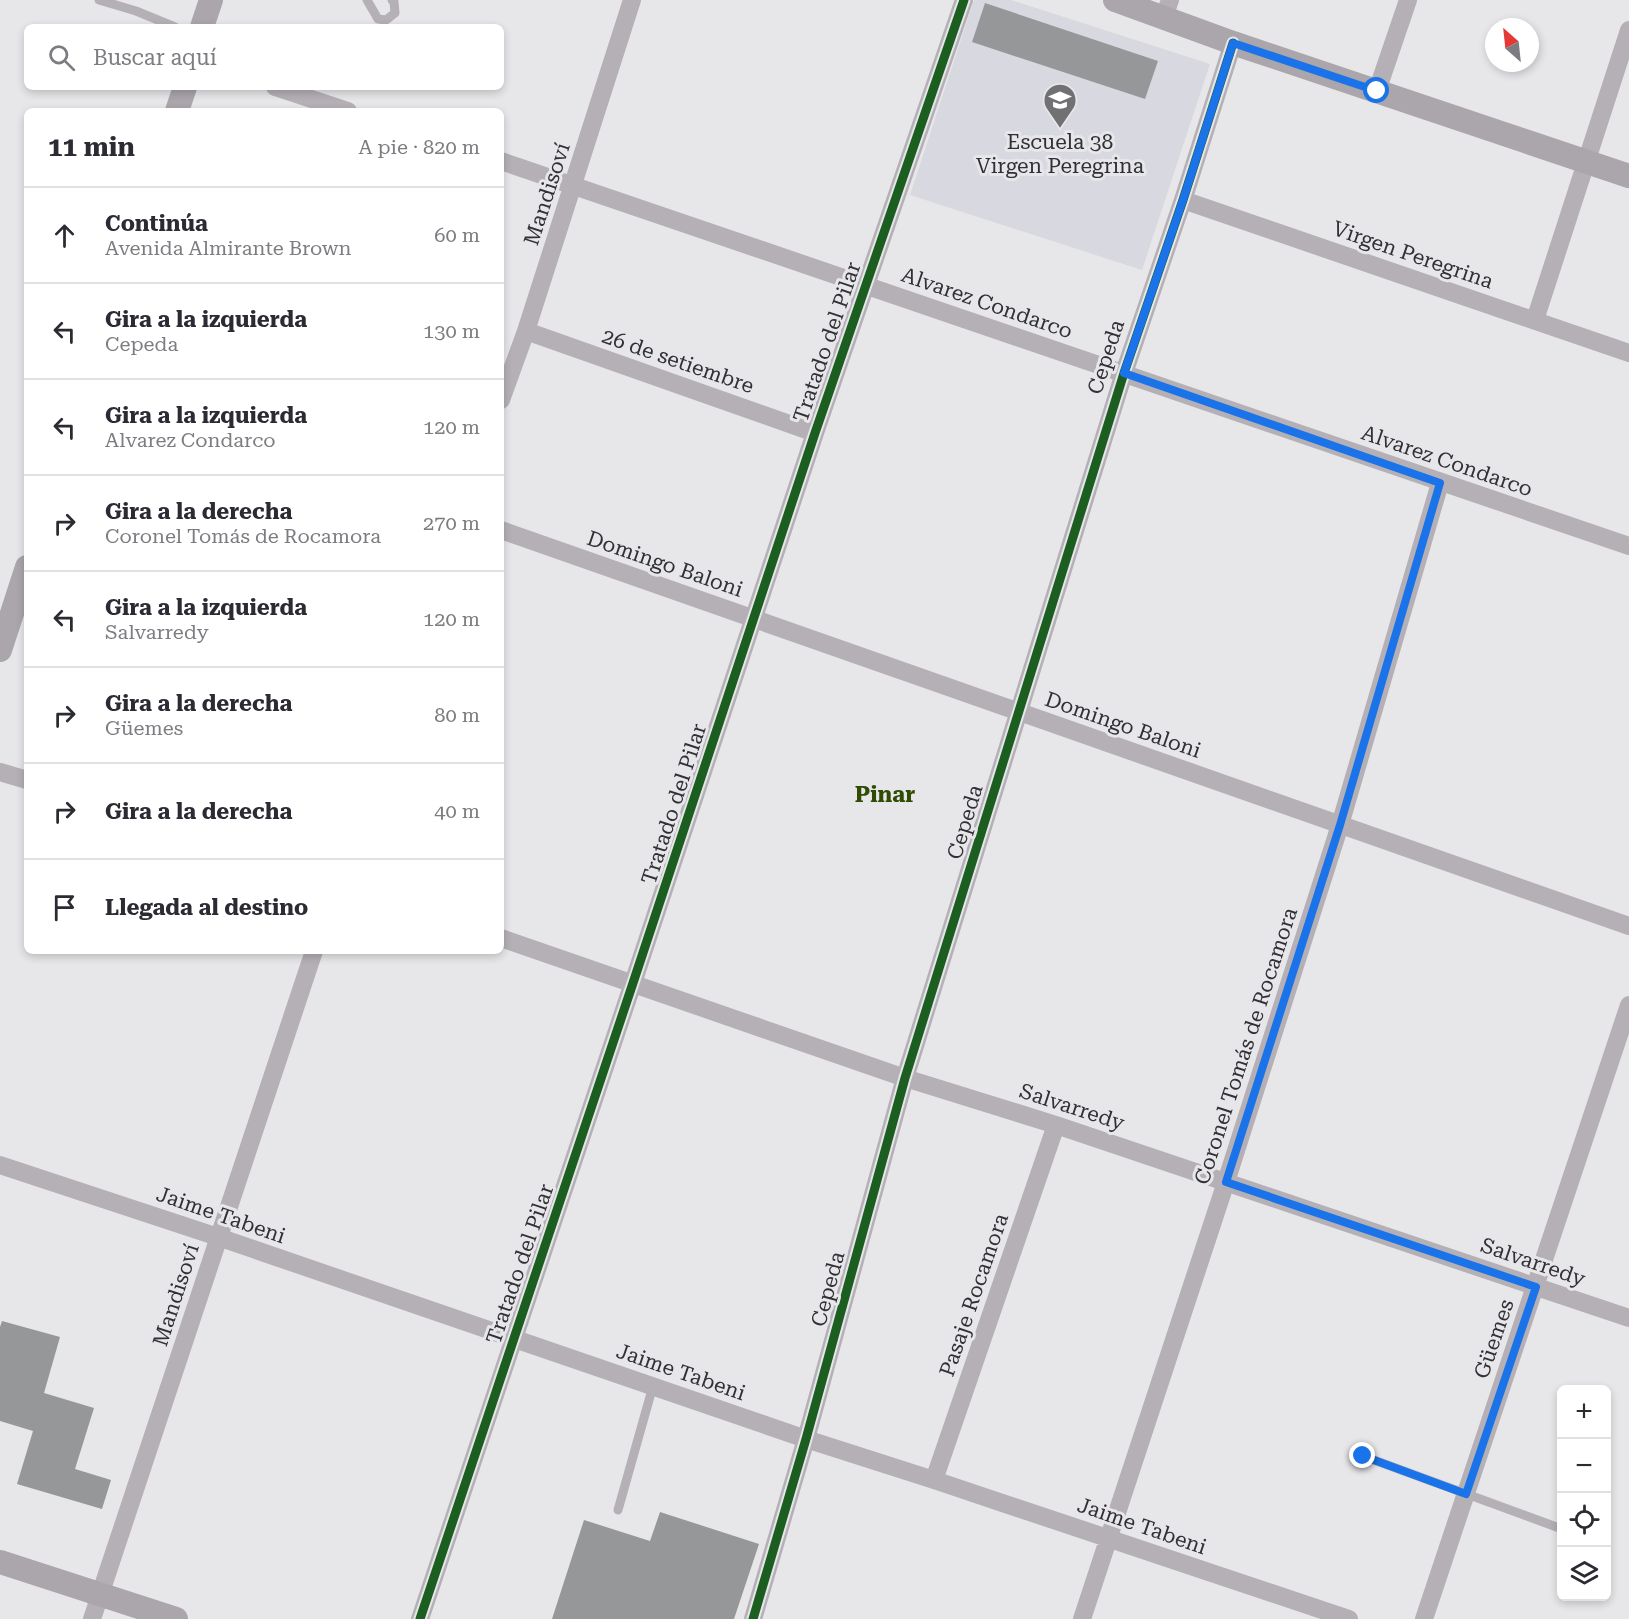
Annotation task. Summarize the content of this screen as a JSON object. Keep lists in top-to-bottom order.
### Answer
{
  "streets": {
    "street": [
      "Mandisoví",
      "Virgen Peregrina",
      "Alvarez Condarco",
      "Tratado del Pilar",
      "Cepeda",
      "26 de setiembre",
      "Domingo Baloni",
      "Coronel Tomás de Rocamora",
      "Salvarredy",
      "Jaime Tabeni",
      "Pasaje Rocamora",
      "Güemes"
    ]
  },
  "crossings": [
    ["Mandisoví", "Alvarez Condarco"],
    ["Mandisoví", "26 de setiembre"],
    ["Mandisoví", "Jaime Tabeni"],
    ["Virgen Peregrina", "Cepeda"],
    ["Alvarez Condarco", "Tratado del Pilar"],
    ["Alvarez Condarco", "Cepeda"],
    ["Alvarez Condarco", "Coronel Tomás de Rocamora"],
    ["Tratado del Pilar", "26 de setiembre"],
    ["Tratado del Pilar", "Domingo Baloni"],
    ["Tratado del Pilar", "Salvarredy"],
    ["Tratado del Pilar", "Jaime Tabeni"],
    ["Cepeda", "Domingo Baloni"],
    ["Cepeda", "Salvarredy"],
    ["Cepeda", "Jaime Tabeni"],
    ["Domingo Baloni", "Coronel Tomás de Rocamora"],
    ["Coronel Tomás de Rocamora", "Salvarredy"],
    ["Coronel Tomás de Rocamora", "Jaime Tabeni"],
    ["Salvarredy", "Pasaje Rocamora"],
    ["Salvarredy", "Güemes"],
    ["Jaime Tabeni", "Pasaje Rocamora"]
  ],
  "districts": ["Pinar"],
  "places": {
    "school or university": ["Escuela 38 Virgen Peregrina"]
  },
  "north": "top left",
  "page": {
    "search": "Buscar aquí",
    "heading": ["11 min", "A pie · 820 m"],
    "list": [
      ["Continúa", "Avenida Almirante Brown", "60 m"],
      ["Gira a la izquierda", "Cepeda", "130 m"],
      ["Gira a la izquierda", "Alvarez Condarco", "120 m"],
      ["Gira a la derecha", "Coronel Tomás de Rocamora", "270 m"],
      ["Gira a la izquierda", "Salvarredy", "120 m"],
      ["Gira a la derecha", "Güemes", "80 m"],
      ["Gira a la derecha", "40 m"],
      "Llegada al destino"
    ],
    "map_buttons": ["+", "−"]
  }
}
